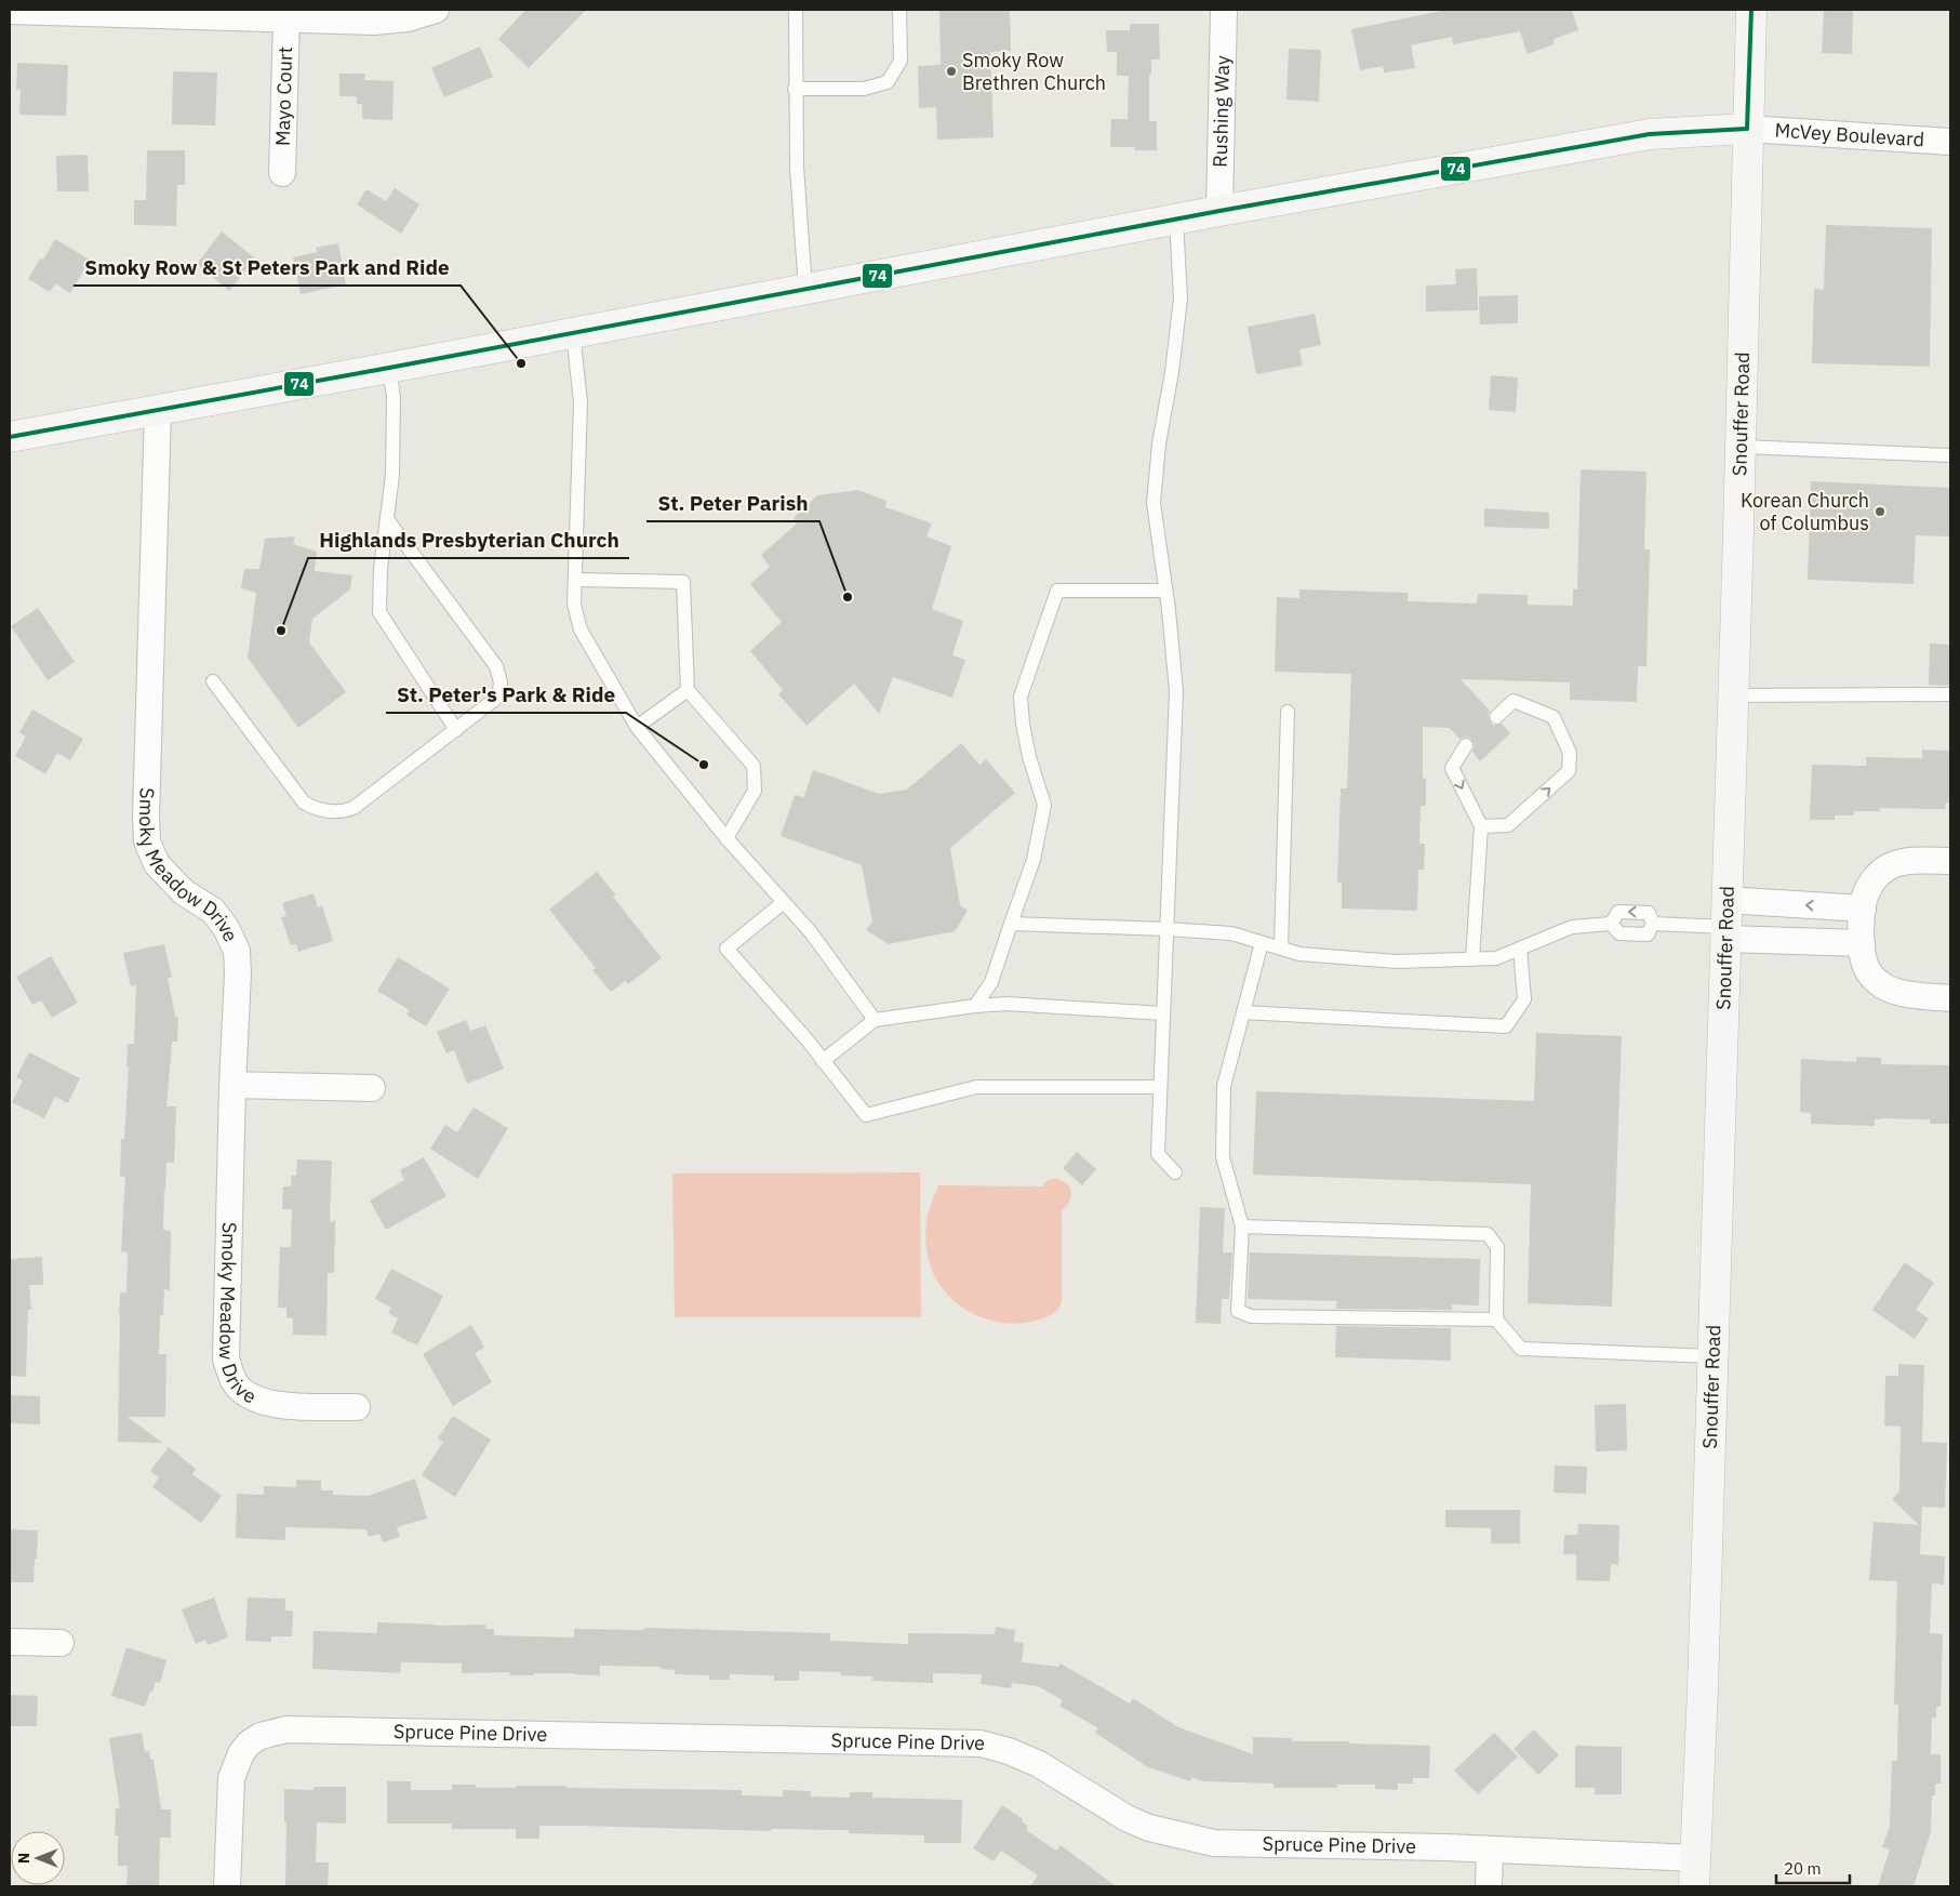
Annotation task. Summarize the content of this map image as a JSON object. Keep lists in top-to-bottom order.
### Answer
{
  "streets": {
    "main road": ["Snouffer Road"],
    "street": [
      "Mayo Court",
      "Rushing Way",
      "McVey Boulevard",
      "Smoky Meadow Drive",
      "Spruce Pine Drive"
    ]
  },
  "crossings": [
    ["McVey Boulevard", "Snouffer Road"],
    ["Snouffer Road", "Spruce Pine Drive"]
  ],
  "places": [
    "Smoky Row Brethren Church",
    "Smoky Row & St Peters Park and Ride",
    "Korean Church of Columbus",
    "St. Peter Parish",
    "Highlands Presbyterian Church",
    "St. Peter's Park & Ride"
  ],
  "lines": ["transit line 74"],
  "scale_bar": "20 m",
  "north": "left"
}
